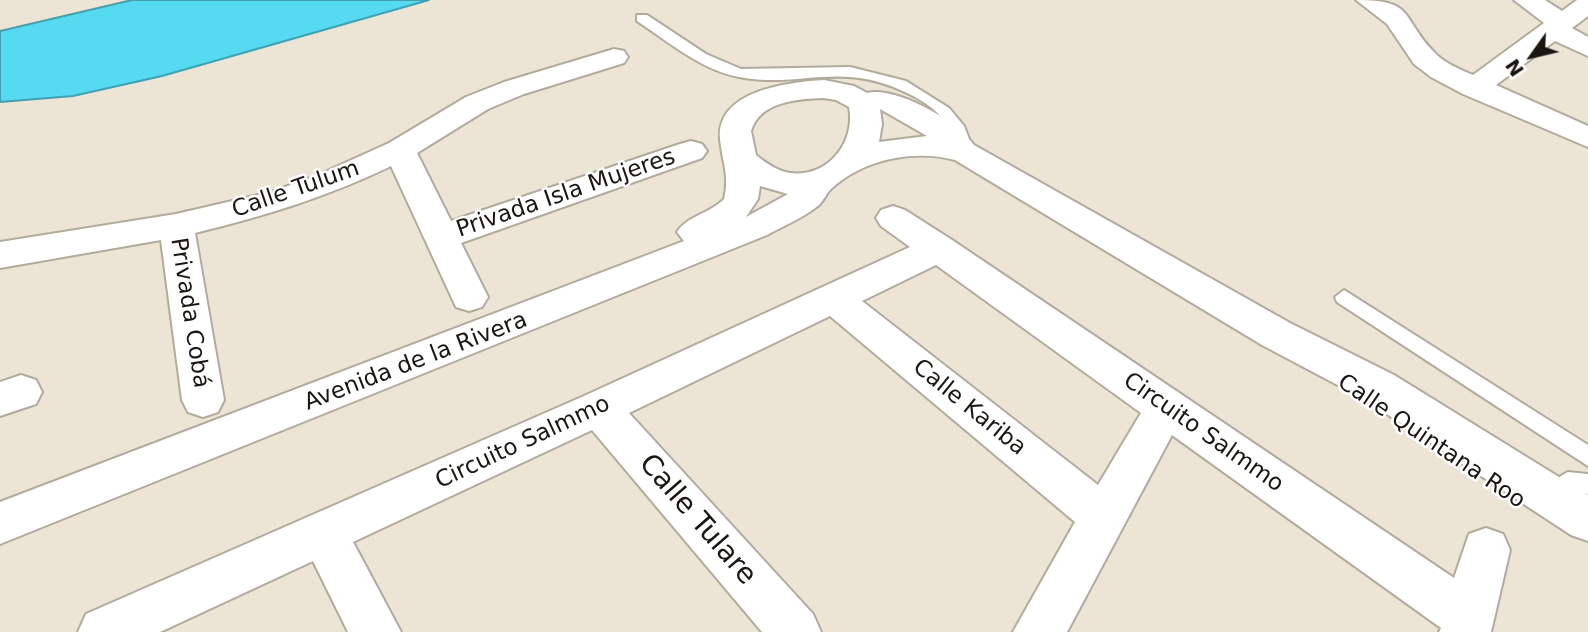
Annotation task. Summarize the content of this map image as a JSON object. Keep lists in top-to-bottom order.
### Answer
{
  "streets": {
    "street": [
      "Calle Tulum",
      "Privada Isla Mujeres",
      "Privada Cobá",
      "Avenida de la Rivera",
      "Calle Kariba",
      "Circuito Salmmo",
      "Calle Quintana Roo",
      "Calle Tulare"
    ]
  },
  "crossings": [
    ["Calle Tulum", "Privada Isla Mujeres"],
    ["Calle Tulum", "Privada Cobá"],
    ["Avenida de la Rivera", "Calle Quintana Roo"],
    ["Calle Kariba", "Circuito Salmmo"],
    ["Circuito Salmmo", "Calle Tulare"]
  ],
  "north": "bottom left"
}
